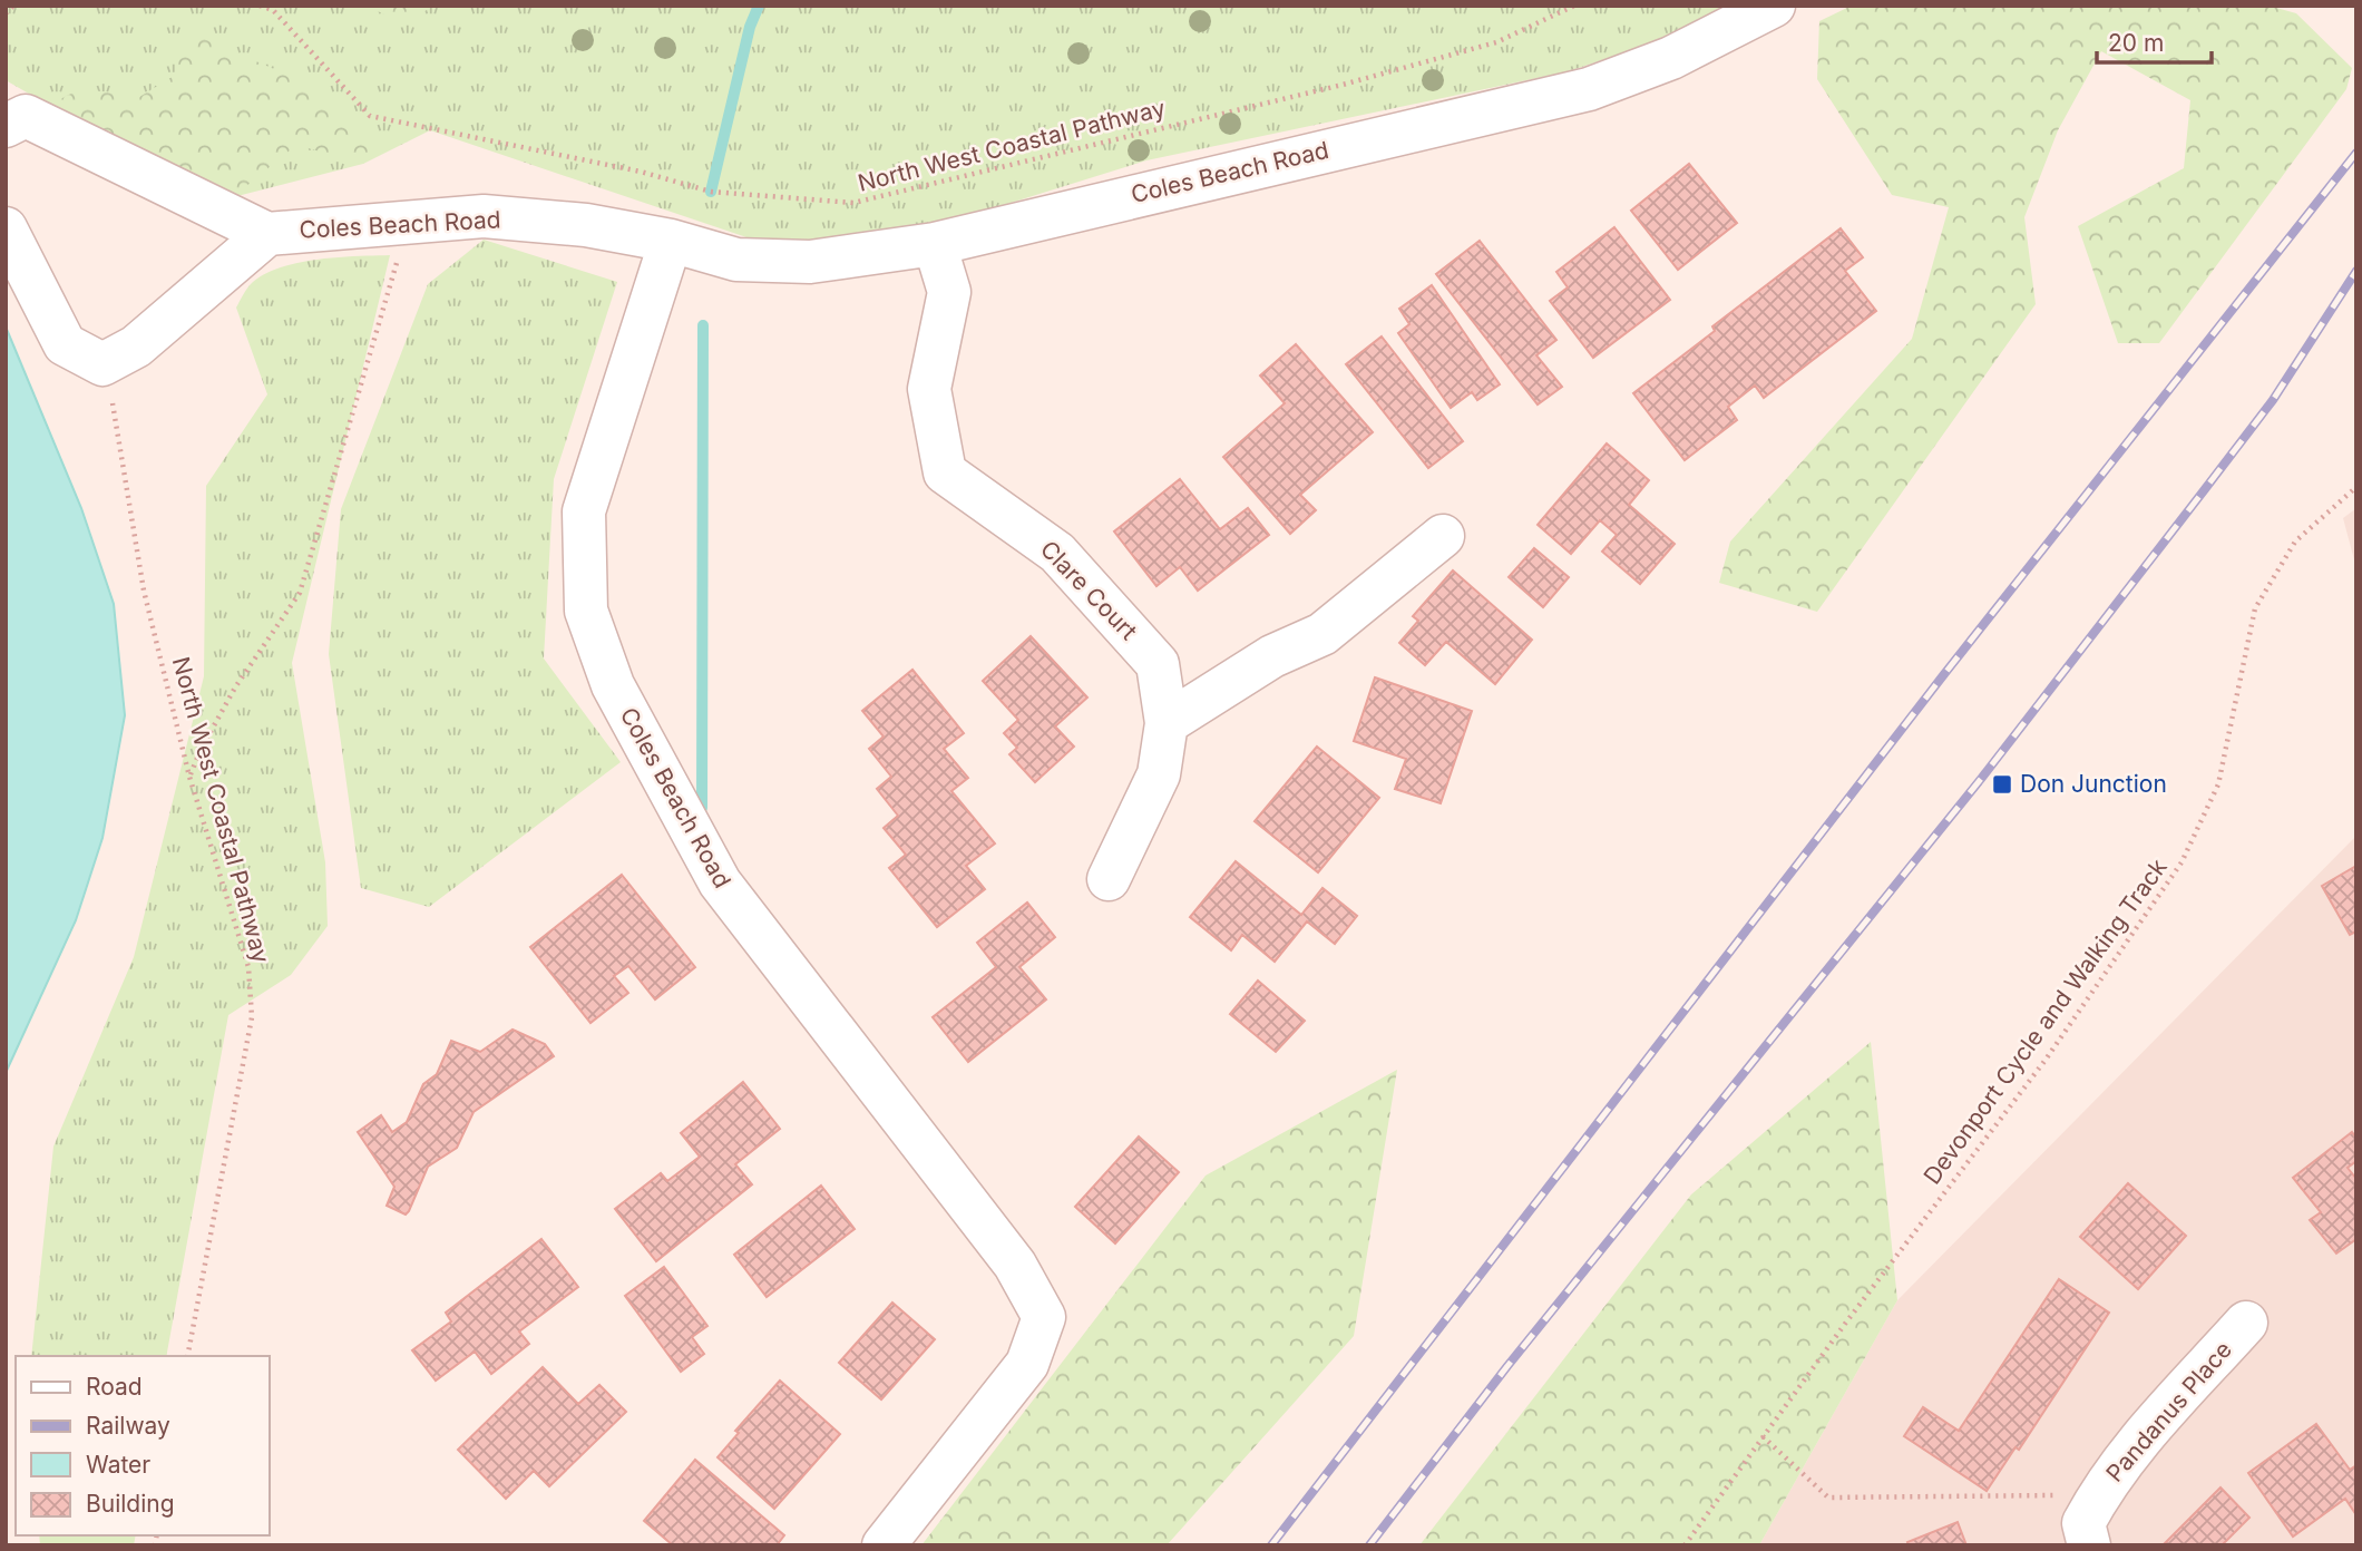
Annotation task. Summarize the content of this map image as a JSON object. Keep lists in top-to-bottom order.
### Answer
{
  "streets": {
    "street": ["Coles Beach Road", "Clare Court", "Pandanus Place"],
    "path": ["North West Coastal Pathway", "Devonport Cycle and Walking Track"]
  },
  "crossings": [
    ["North West Coastal Pathway", "Coles Beach Road"],
    ["Coles Beach Road", "Clare Court"]
  ],
  "places": {
    "transit": ["Don Junction"]
  },
  "legend": [
    "Road",
    "Railway",
    "Water",
    "Building"
  ],
  "scale_bar": "20 m"
}
